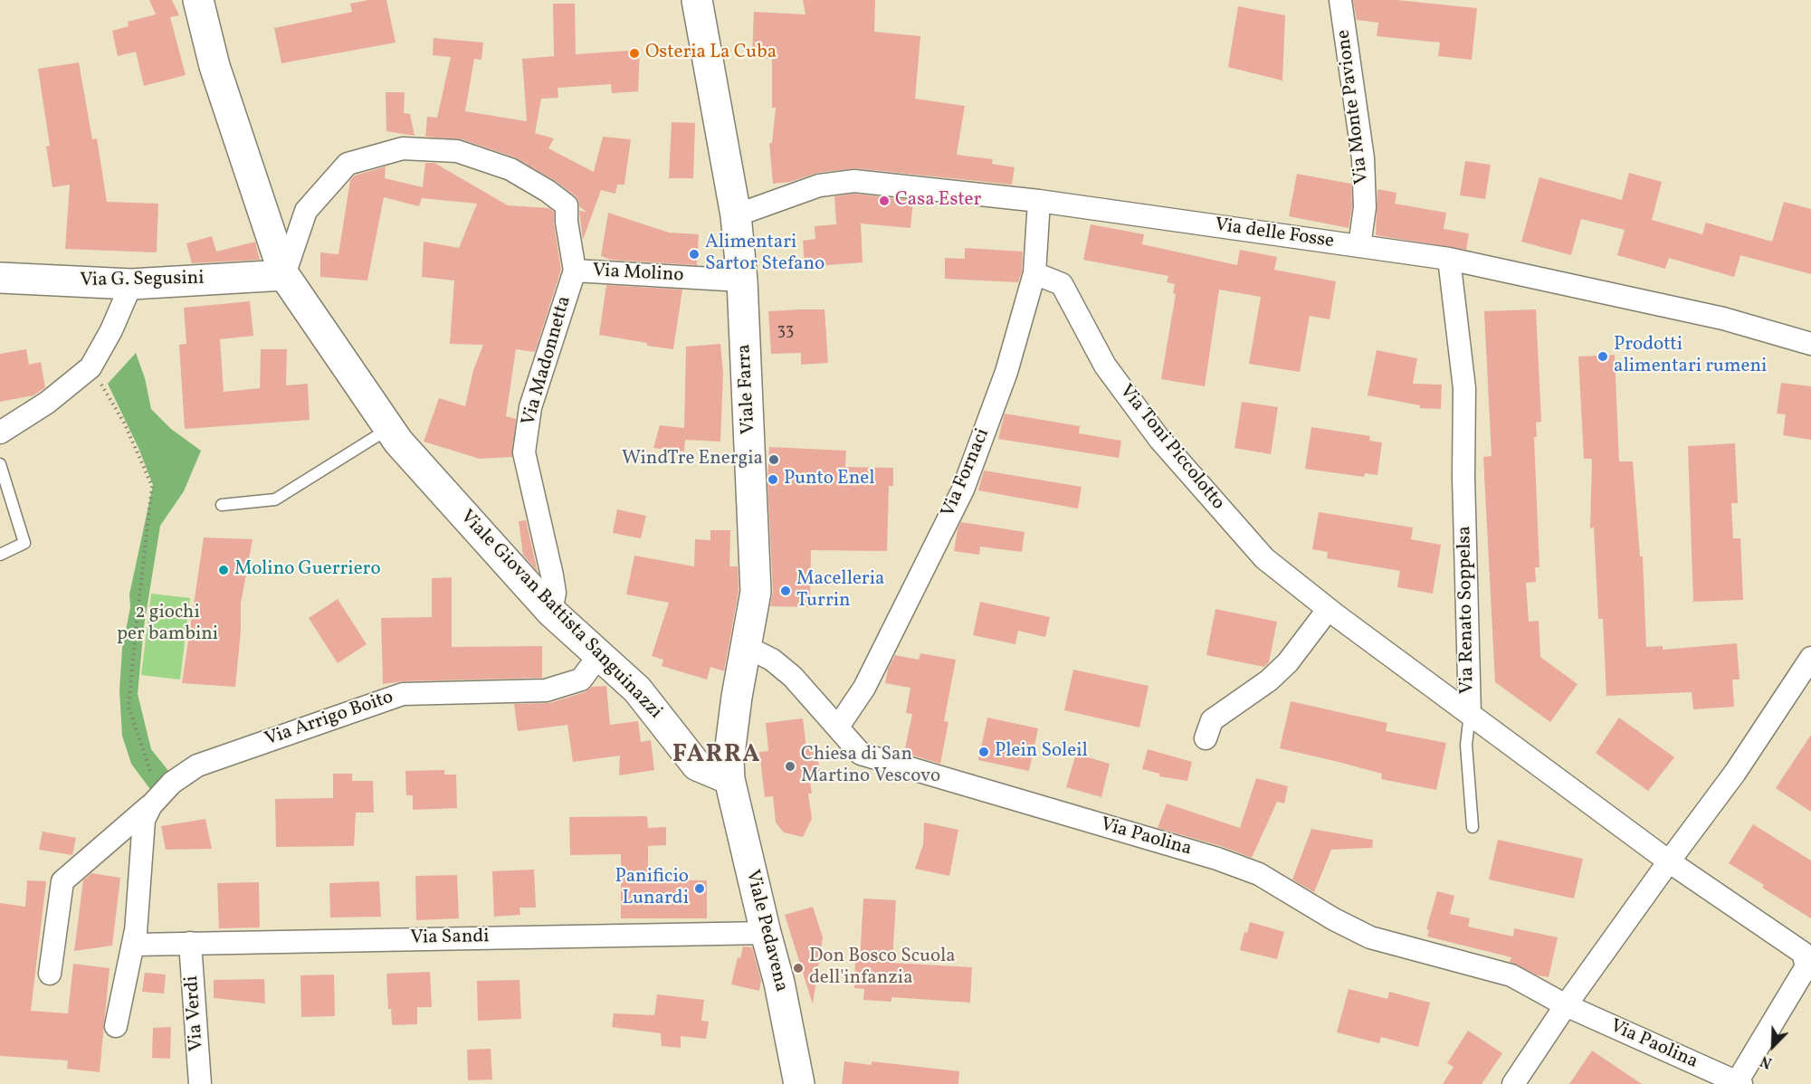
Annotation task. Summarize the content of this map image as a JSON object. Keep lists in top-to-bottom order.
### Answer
{
  "streets": {
    "street": [
      "Via Monte Pavione",
      "Via delle Fosse",
      "Via Molino",
      "Via G. Segusini",
      "Via Madonnetta",
      "Viale Farra",
      "Via Toni Piccolotto",
      "Via Fornaci",
      "Via Renato Soppelsa",
      "Viale Giovan Battista Sanguinazzi",
      "Via Arrigo Boito",
      "Via Paolina",
      "Viale Pedavena",
      "Via Sandi",
      "Via Verdi"
    ]
  },
  "crossings": [
    ["Via Monte Pavione", "Via delle Fosse"],
    ["Via delle Fosse", "Viale Farra"],
    ["Via delle Fosse", "Via Fornaci"],
    ["Via delle Fosse", "Via Renato Soppelsa"],
    ["Via Molino", "Via G. Segusini"],
    ["Via Molino", "Via Madonnetta"],
    ["Via Molino", "Viale Farra"],
    ["Via Molino", "Viale Giovan Battista Sanguinazzi"],
    ["Via G. Segusini", "Viale Giovan Battista Sanguinazzi"],
    ["Via Madonnetta", "Viale Giovan Battista Sanguinazzi"],
    ["Viale Farra", "Viale Giovan Battista Sanguinazzi"],
    ["Viale Farra", "Via Paolina"],
    ["Viale Farra", "Viale Pedavena"],
    ["Via Toni Piccolotto", "Via Fornaci"],
    ["Via Toni Piccolotto", "Via Renato Soppelsa"],
    ["Via Fornaci", "Via Paolina"],
    ["Via Renato Soppelsa", "Via Paolina"],
    ["Viale Giovan Battista Sanguinazzi", "Via Arrigo Boito"],
    ["Viale Giovan Battista Sanguinazzi", "Viale Pedavena"],
    ["Via Arrigo Boito", "Via Sandi"],
    ["Viale Pedavena", "Via Sandi"],
    ["Via Sandi", "Via Verdi"]
  ],
  "districts": ["FARRA"],
  "parks": ["2 giochi per bambini"],
  "places": [
    "Osteria La Cuba",
    "Casa Ester",
    "Alimentari Sartor Stefano",
    "Prodotti alimentari rumeni",
    "WindTre Energia",
    "Punto Enel",
    "Molino Guerriero",
    "Macelleria Turrin",
    "Plein Soleil",
    "Chiesa di San Martino Vescovo",
    "Panificio Lunardi",
    "Don Bosco Scuola dell'infanzia"
  ],
  "house_numbers": ["33"],
  "north": "bottom left"
}
